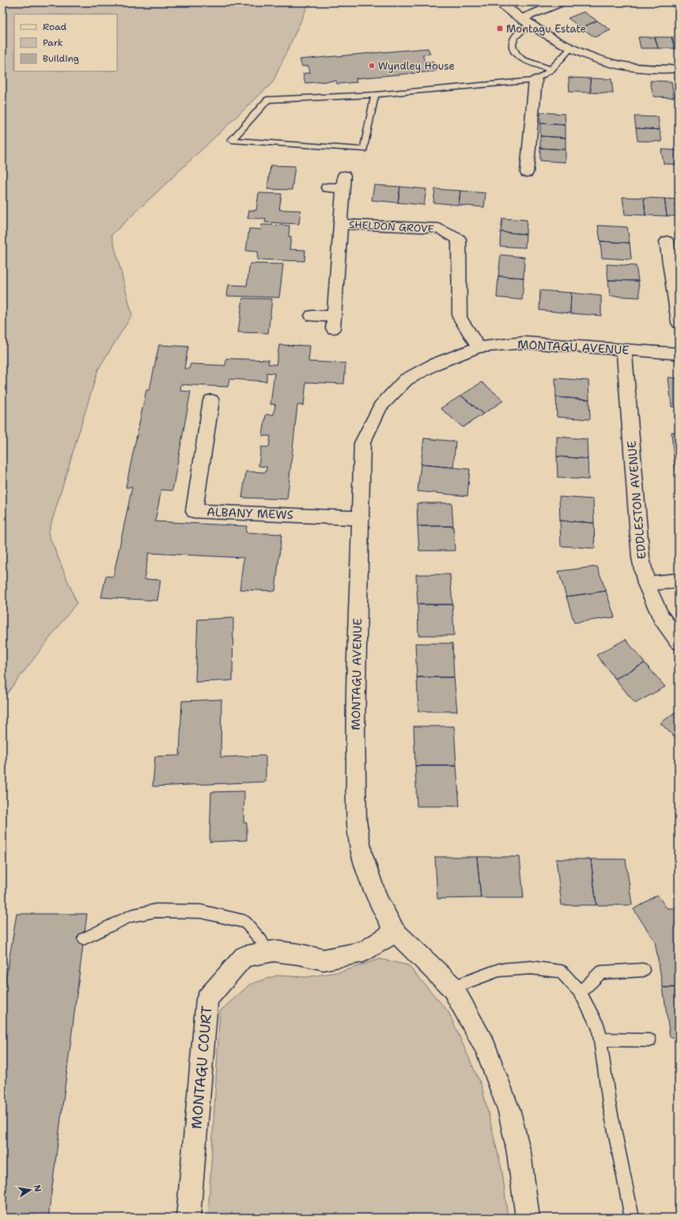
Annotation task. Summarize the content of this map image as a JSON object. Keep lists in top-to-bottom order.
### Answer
{
  "streets": {
    "street": [
      "SHELDON GROVE",
      "MONTAGU AVENUE",
      "EDDLESTON AVENUE",
      "ALBANY MEWS",
      "MONTAGU COURT"
    ]
  },
  "crossings": [
    ["SHELDON GROVE", "MONTAGU AVENUE"],
    ["MONTAGU AVENUE", "EDDLESTON AVENUE"],
    ["MONTAGU AVENUE", "ALBANY MEWS"],
    ["MONTAGU AVENUE", "MONTAGU COURT"]
  ],
  "places": {
    "transit": ["Montagu Estate"],
    "other": ["Wyndley House"]
  },
  "legend": ["Road", "Park", "Building"],
  "north": "right"
}
